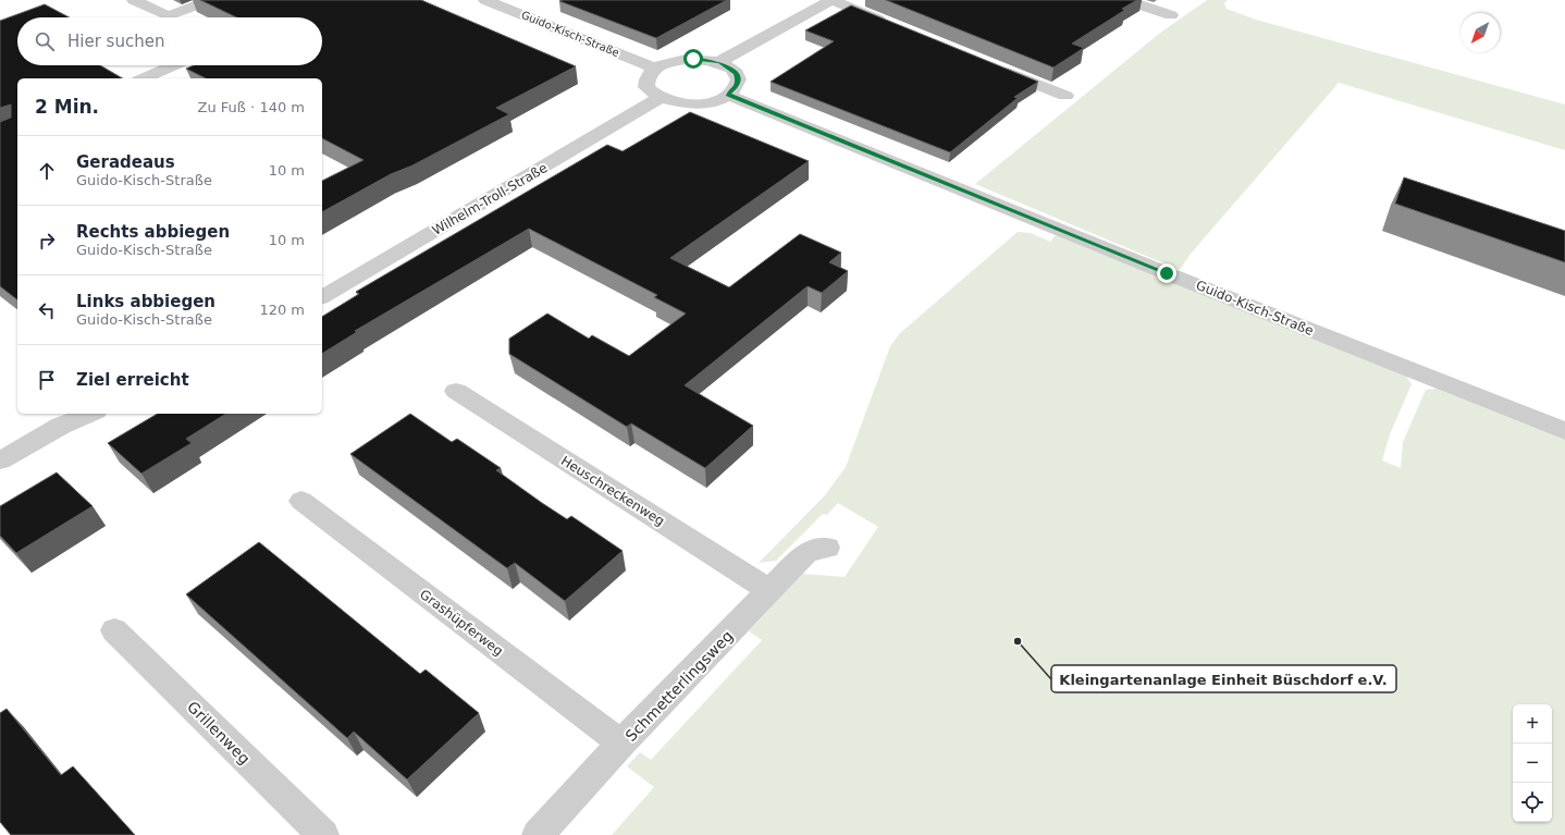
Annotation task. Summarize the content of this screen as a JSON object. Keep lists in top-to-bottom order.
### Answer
{
  "streets": {
    "street": [
      "Guido-Kisch-Straße",
      "Wilhelm-Troll-Straße",
      "Heuschreckenweg",
      "Grashüpferweg",
      "Schmetterlingsweg",
      "Grillenweg"
    ]
  },
  "crossings": [
    ["Heuschreckenweg", "Schmetterlingsweg"],
    ["Grashüpferweg", "Schmetterlingsweg"]
  ],
  "places": ["Kleingartenanlage Einheit Büschdorf e.V."],
  "north": "bottom left",
  "page": {
    "search": "Hier suchen",
    "heading": ["2 Min.", "Zu Fuß · 140 m"],
    "list": [
      ["Geradeaus", "Guido-Kisch-Straße", "10 m"],
      ["Rechts abbiegen", "Guido-Kisch-Straße", "10 m"],
      ["Links abbiegen", "Guido-Kisch-Straße", "120 m"],
      "Ziel erreicht"
    ],
    "map_buttons": ["+", "−"]
  }
}
